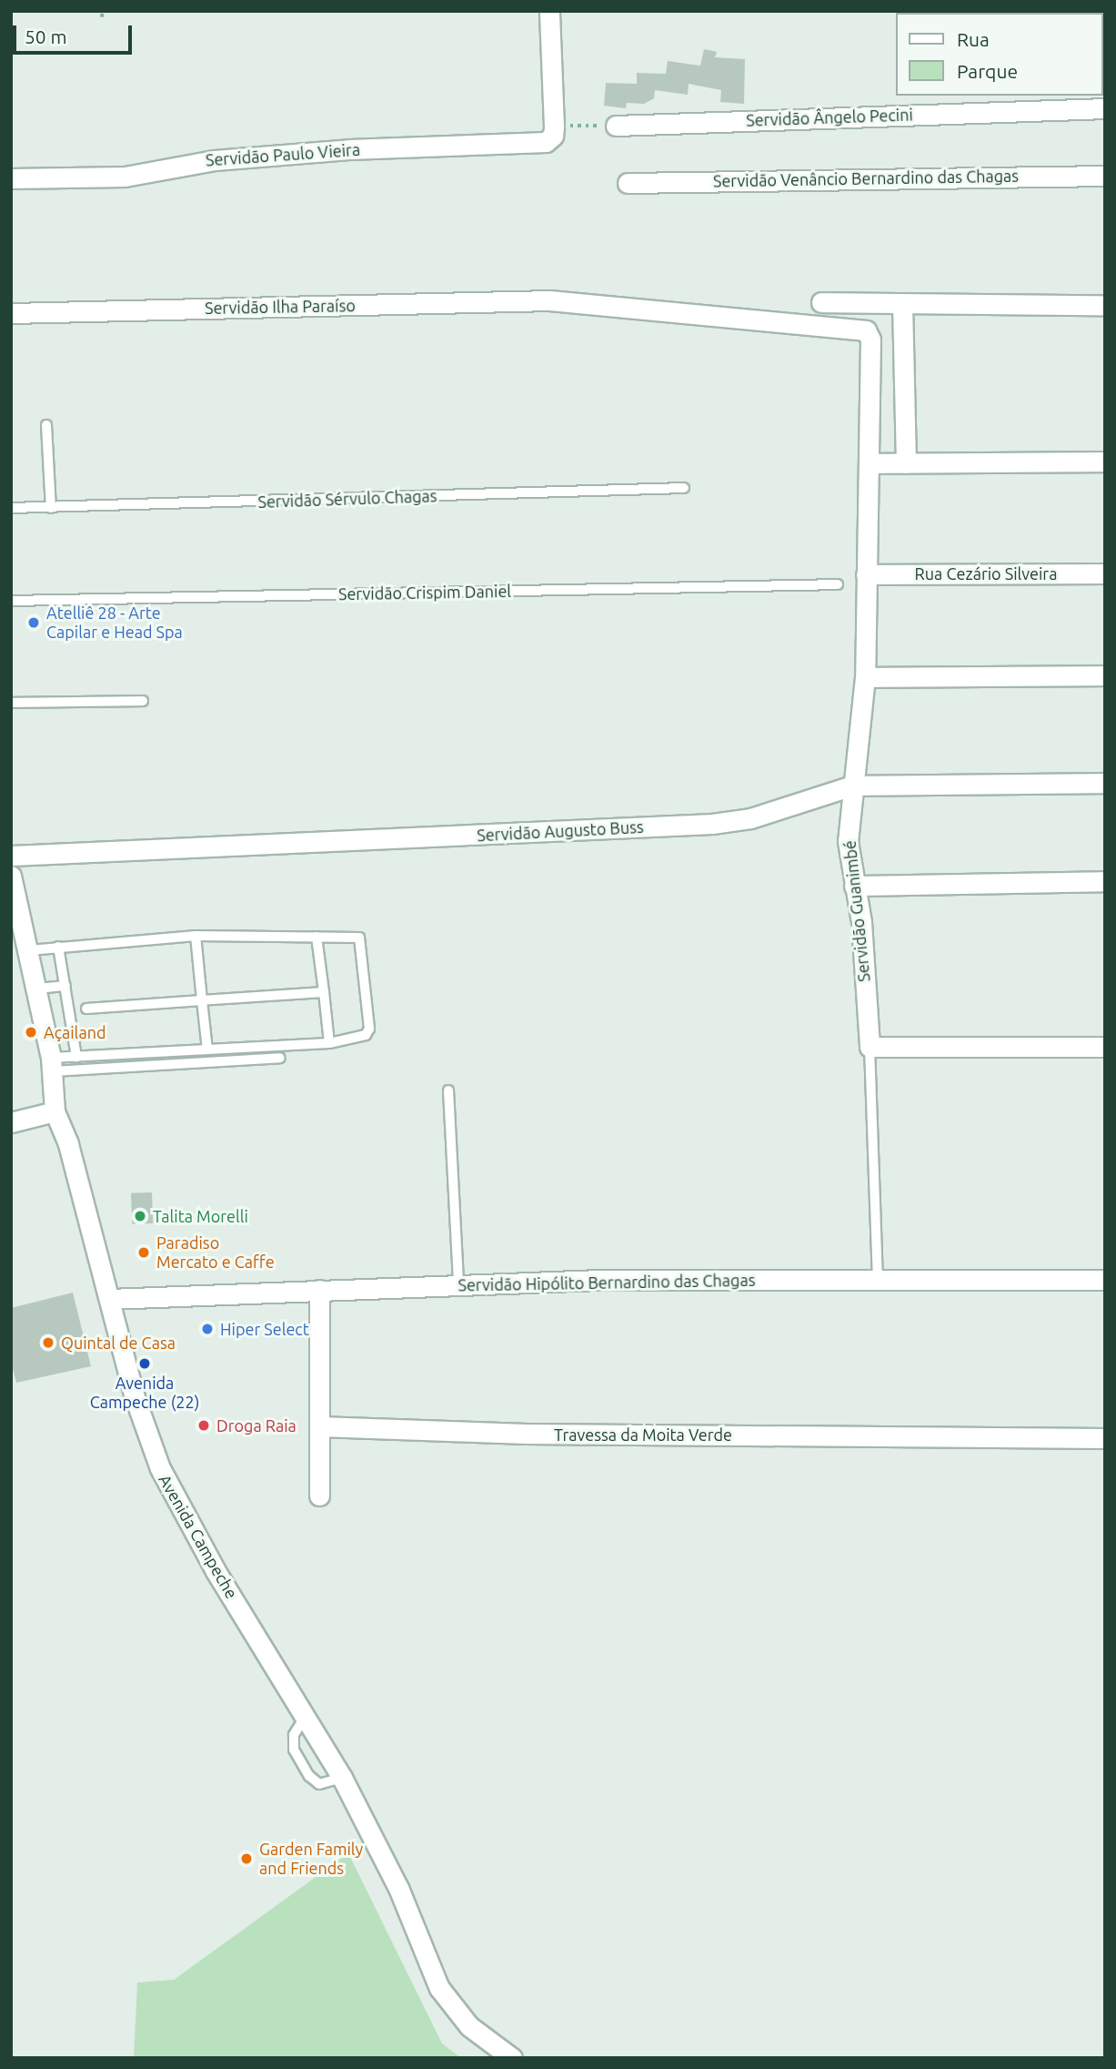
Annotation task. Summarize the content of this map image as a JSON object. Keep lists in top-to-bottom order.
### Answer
{
  "streets": {
    "street": [
      "Servidão Ângelo Pecini",
      "Servidão Paulo Vieira",
      "Servidão Venâncio Bernardino das Chagas",
      "Servidão Ilha Paraíso",
      "Rua Cezário Silveira",
      "Servidão Augusto Buss",
      "Servidão Guanimbé",
      "Servidão Hipólito Bernardino das Chagas",
      "Travessa da Moita Verde",
      "Avenida Campeche"
    ],
    "lane": ["Servidão Sérvulo Chagas", "Servidão Crispim Daniel"]
  },
  "crossings": [
    ["Servidão Ilha Paraíso", "Servidão Guanimbé"],
    ["Rua Cezário Silveira", "Servidão Guanimbé"],
    ["Servidão Augusto Buss", "Servidão Guanimbé"],
    ["Servidão Hipólito Bernardino das Chagas", "Avenida Campeche"]
  ],
  "places": [
    "Atelliê 28 - Arte Capilar e Head Spa",
    "Açailand",
    "Talita Morelli",
    "Paradiso Mercato e Caffe",
    "Hiper Select",
    "Quintal de Casa",
    "Avenida Campeche (22)",
    "Droga Raia",
    "Garden Family and Friends"
  ],
  "legend": ["Rua", "Parque"],
  "scale_bar": "50 m"
}
